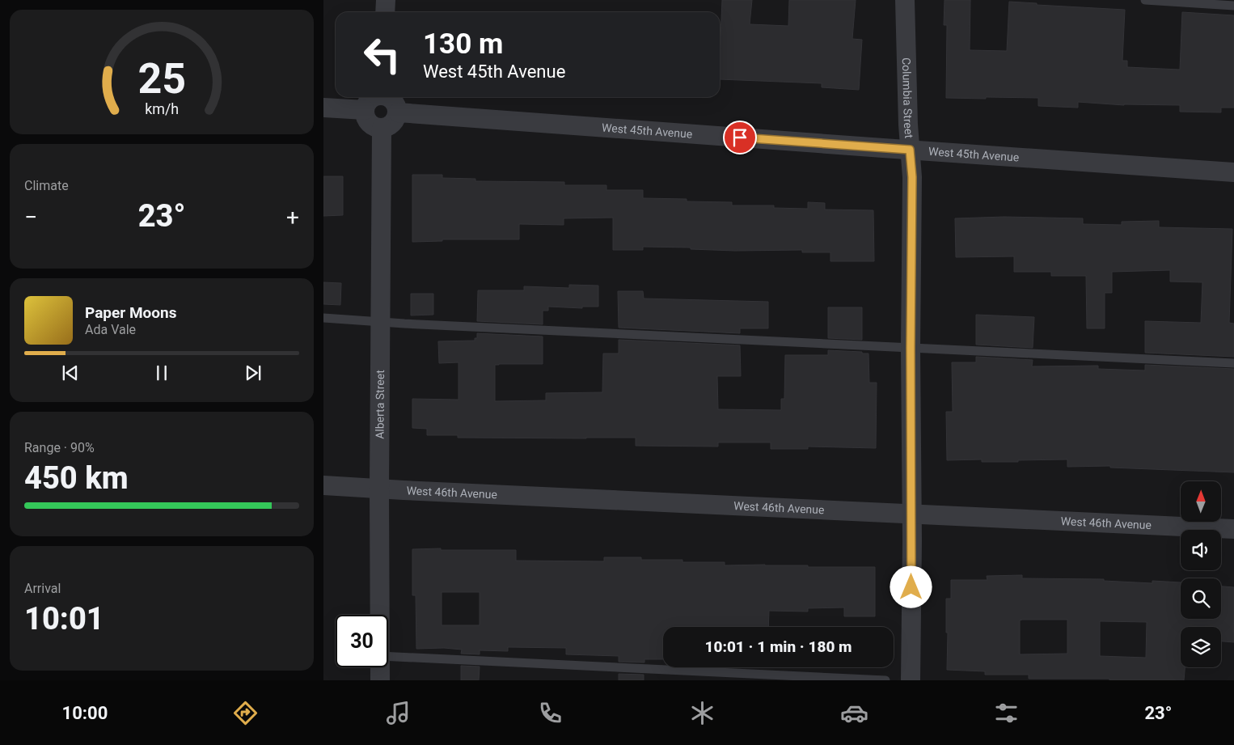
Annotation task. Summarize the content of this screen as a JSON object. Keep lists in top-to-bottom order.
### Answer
{
  "streets": {
    "street": [
      "Columbia Street",
      "West 45th Avenue",
      "Alberta Street",
      "West 46th Avenue"
    ]
  },
  "crossings": [
    ["Columbia Street", "West 45th Avenue"],
    ["Columbia Street", "West 46th Avenue"],
    ["Alberta Street", "West 46th Avenue"]
  ],
  "north": "top",
  "page": {
    "turn": ["130 m", "West 45th Avenue"],
    "tile": [
      "Climate",
      ["Range · 90%", "450 km"],
      ["Arrival", "10:01"]
    ],
    "heat": ["−", "23°", "+"],
    "song": ["Paper Moons", "Ada Vale"],
    "limit": "30",
    "trip": "10:01 · 1 min · 180 m",
    "tabs": ["10:00", "23°"],
    "gauge": ["25", "km/h"]
  }
}
